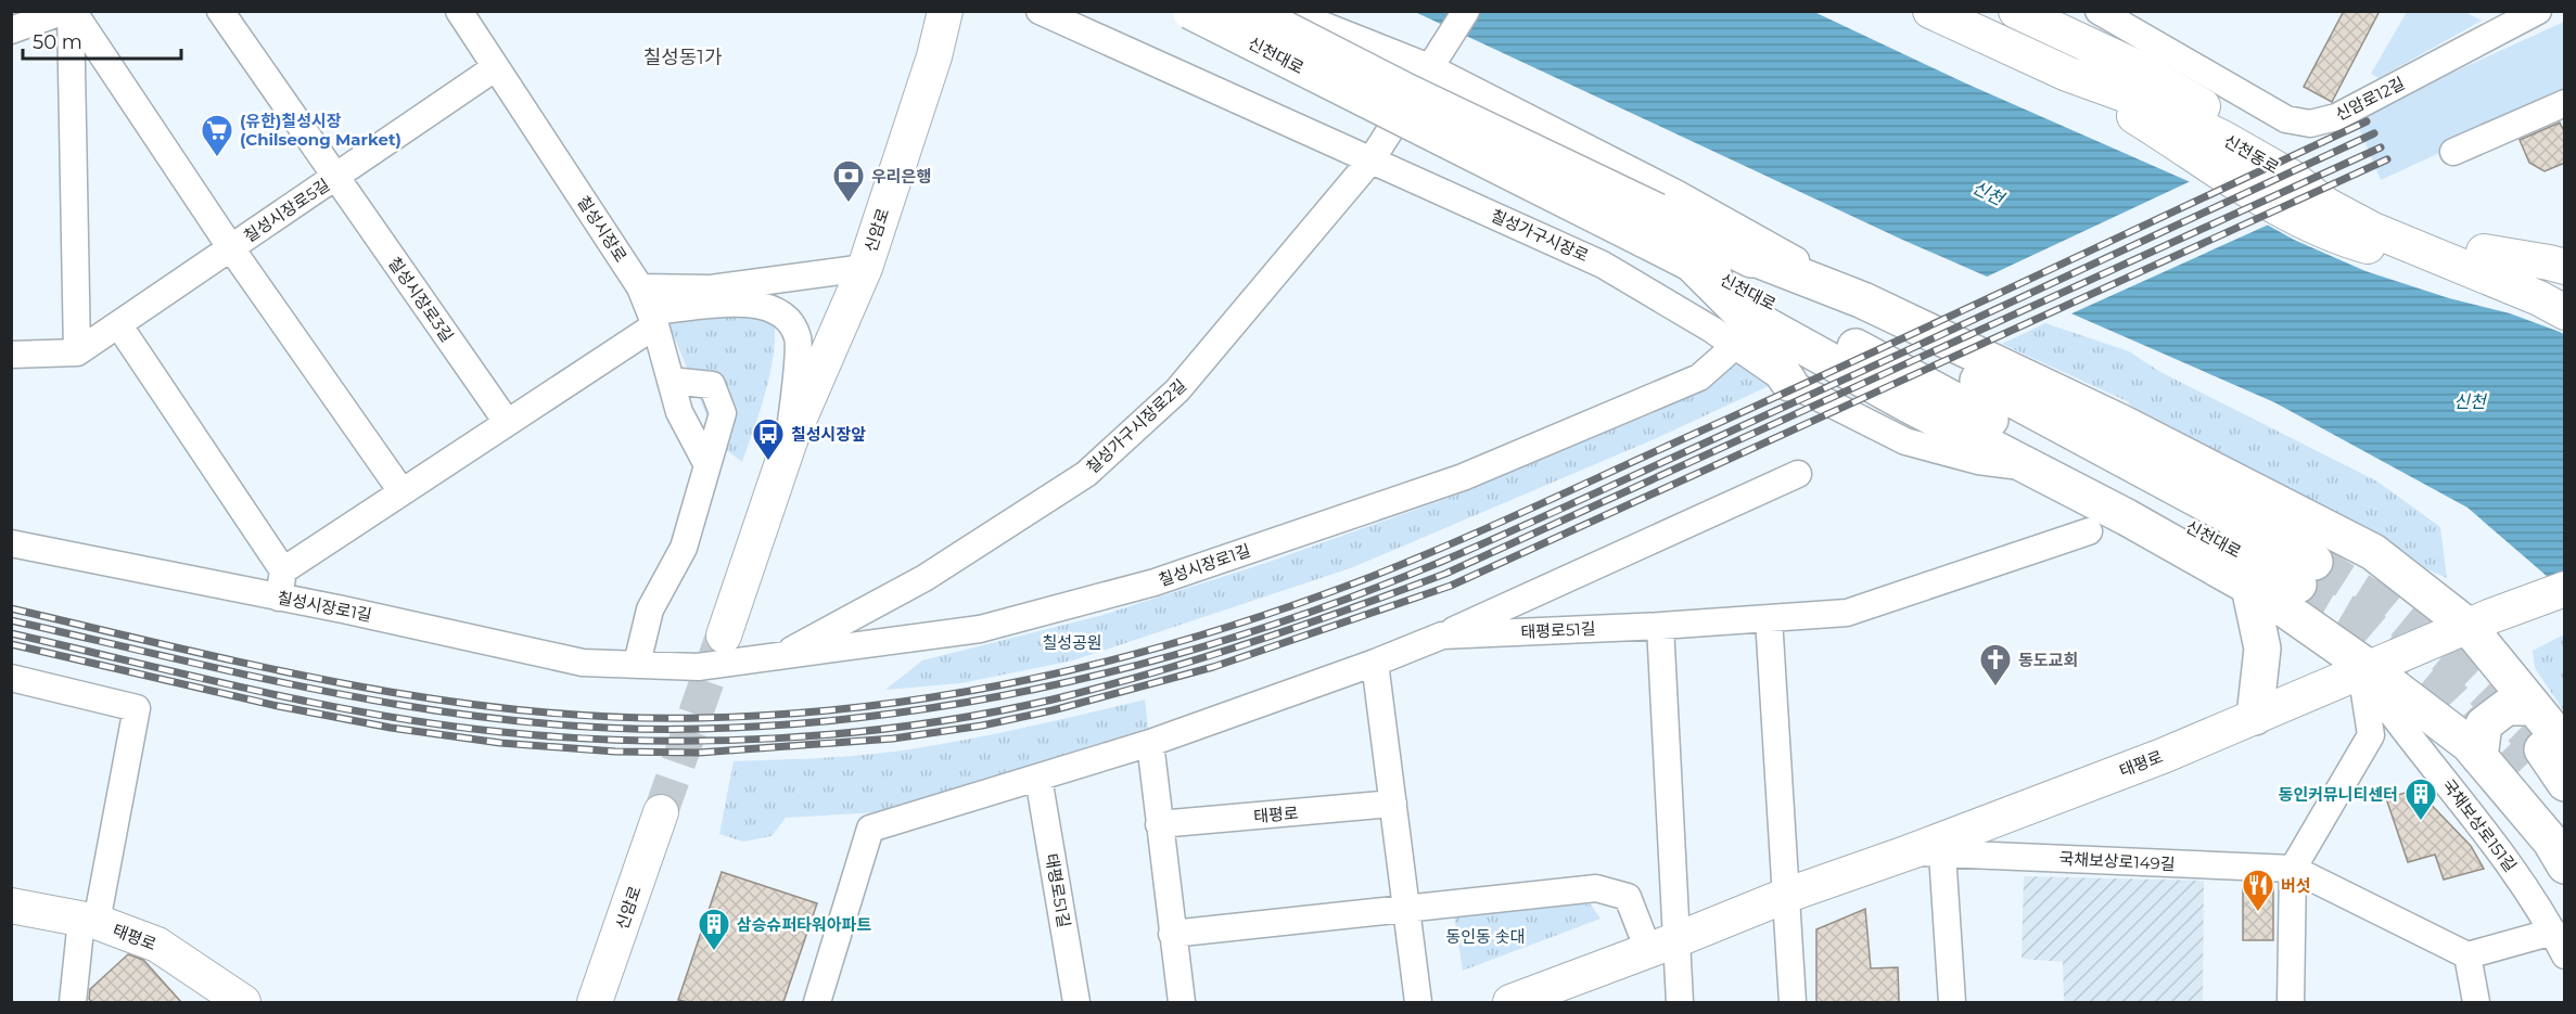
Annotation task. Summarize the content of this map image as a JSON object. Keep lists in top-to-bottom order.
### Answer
{
  "streets": {
    "highway": ["신천대로"],
    "main road": ["신천동로", "신암로", "태평로"],
    "street": [
      "신암로12길",
      "칠성시장로5길",
      "칠성시장로",
      "칠성가구시장로",
      "칠성시장로3길",
      "칠성가구시장로2길",
      "칠성시장로1길",
      "태평로51길",
      "국채보상로151길",
      "국채보상로149길"
    ]
  },
  "crossings": [
    ["칠성시장로5길", "칠성시장로"],
    ["칠성시장로5길", "칠성시장로3길"],
    ["칠성시장로", "신암로"],
    ["칠성가구시장로", "칠성가구시장로2길"],
    ["칠성가구시장로", "칠성시장로1길"],
    ["칠성가구시장로2길", "칠성시장로1길"],
    ["태평로", "국채보상로151길"],
    ["태평로", "국채보상로149길"]
  ],
  "districts": ["칠성동1가"],
  "water": ["신천"],
  "parks": ["칠성공원", "동인동 솟대"],
  "places": {
    "supermarket": ["(유한)칠성시장 (Chilseong Market)"],
    "bank": ["우리은행"],
    "bus stop": ["칠성시장앞"],
    "church": ["동도교회"],
    "building": ["동인커뮤니티센터", "삼승슈퍼타워아파트"],
    "restaurant": ["버섯"]
  },
  "scale_bar": "50 m"
}
